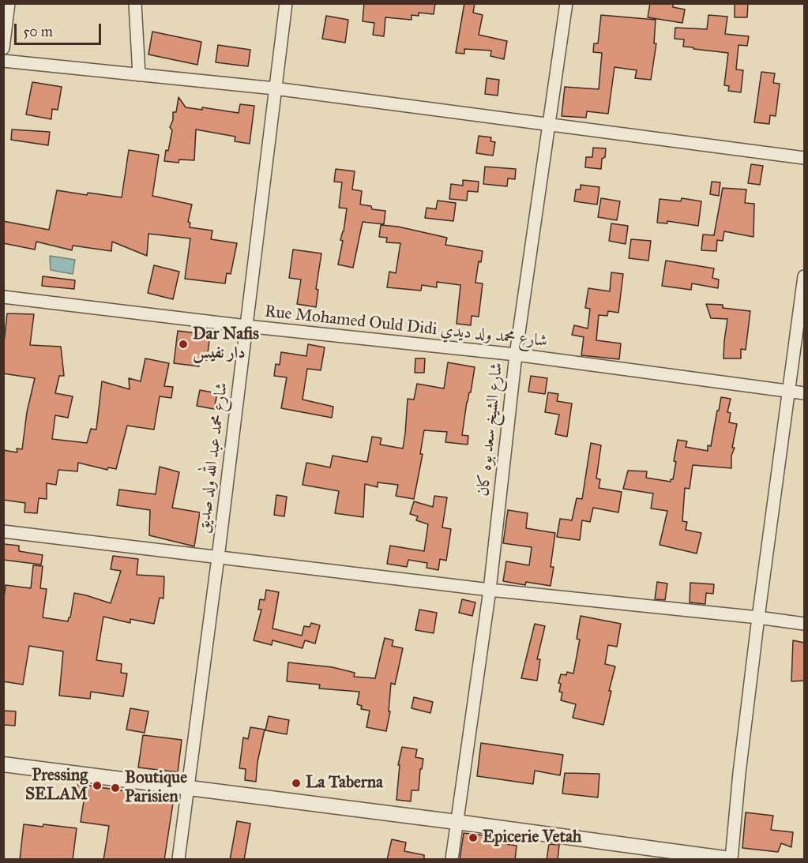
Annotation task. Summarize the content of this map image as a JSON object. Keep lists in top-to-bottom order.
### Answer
{
  "streets": {
    "street": ["Rue Mohamed Ould Didi شارع محمد ولد ديدي", "شارع الشيخ سعد بوه كان", "شارع محمد عبد الله ولد صديق"]
  },
  "crossings": [
    ["Rue Mohamed Ould Didi شارع محمد ولد ديدي", "شارع الشيخ سعد بوه كان"],
    ["Rue Mohamed Ould Didi شارع محمد ولد ديدي", "شارع محمد عبد الله ولد صديق"]
  ],
  "places": [
    "Dar Nafis دار نفيس",
    "La Taberna",
    "Pressing SELAM",
    "Boutique Parisien",
    "Epicerie Vetah"
  ],
  "scale_bar": "50 m"
}
